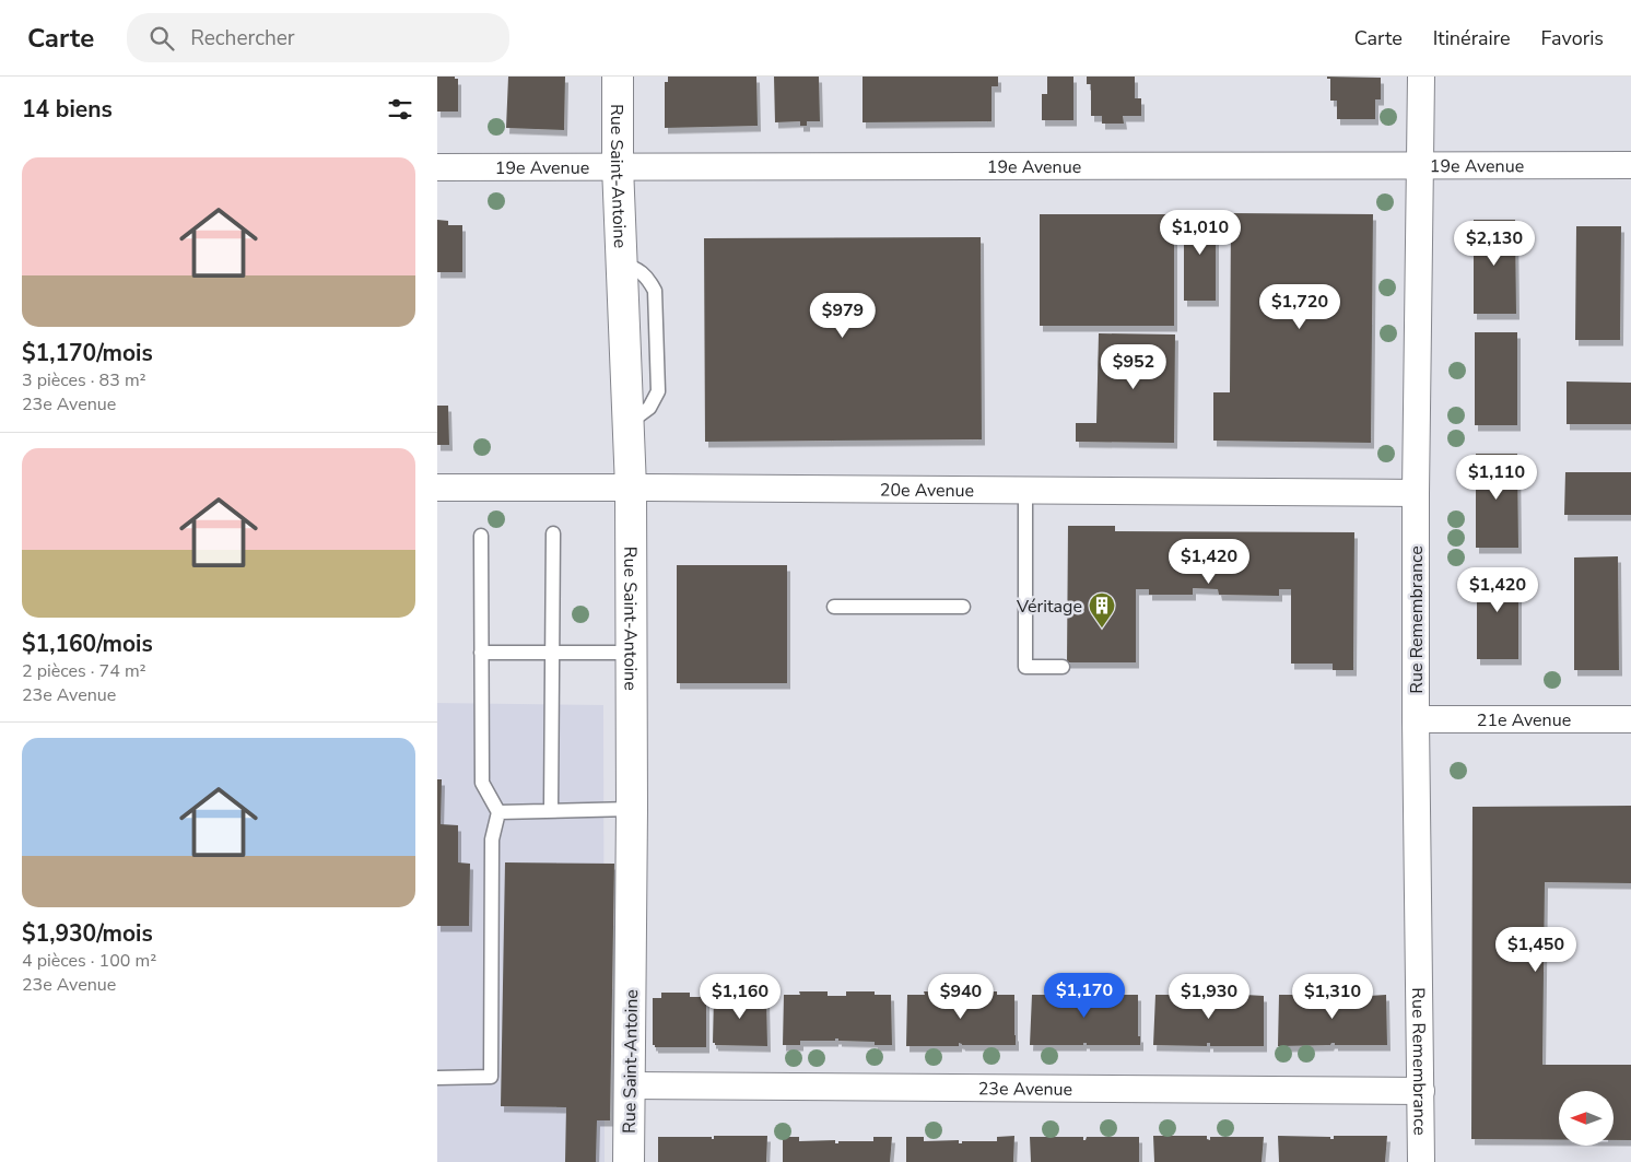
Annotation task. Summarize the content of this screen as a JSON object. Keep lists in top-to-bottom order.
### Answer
{
  "streets": {
    "street": [
      "19e Avenue",
      "Rue Saint-Antoine",
      "20e Avenue",
      "Rue Remembrance",
      "21e Avenue",
      "23e Avenue"
    ]
  },
  "crossings": [
    ["19e Avenue", "Rue Saint-Antoine"],
    ["19e Avenue", "Rue Remembrance"],
    ["Rue Saint-Antoine", "20e Avenue"],
    ["Rue Saint-Antoine", "23e Avenue"],
    ["20e Avenue", "Rue Remembrance"],
    ["Rue Remembrance", "21e Avenue"],
    ["Rue Remembrance", "23e Avenue"]
  ],
  "places": {
    "building": ["Véritage"]
  },
  "north": "left",
  "page": {
    "header": "Carte",
    "search": "Rechercher",
    "nav": ["Carte", "Itinéraire", "Favoris"],
    "heading": "14 biens",
    "list": [
      {
        "name": "$1,170/mois",
        "note": "3 pièces · 83 m² · 23e Avenue"
      },
      {
        "name": "$1,160/mois",
        "note": "2 pièces · 74 m² · 23e Avenue"
      },
      {
        "name": "$1,930/mois",
        "note": "4 pièces · 100 m² · 23e Avenue"
      }
    ],
    "price": [
      "$1,010",
      "$2,130",
      "$1,720",
      "$979",
      "$952",
      "$1,110",
      "$1,420",
      "$1,420",
      "$1,450",
      "$1,170",
      "$1,160",
      "$940",
      "$1,930",
      "$1,310"
    ]
  }
}
